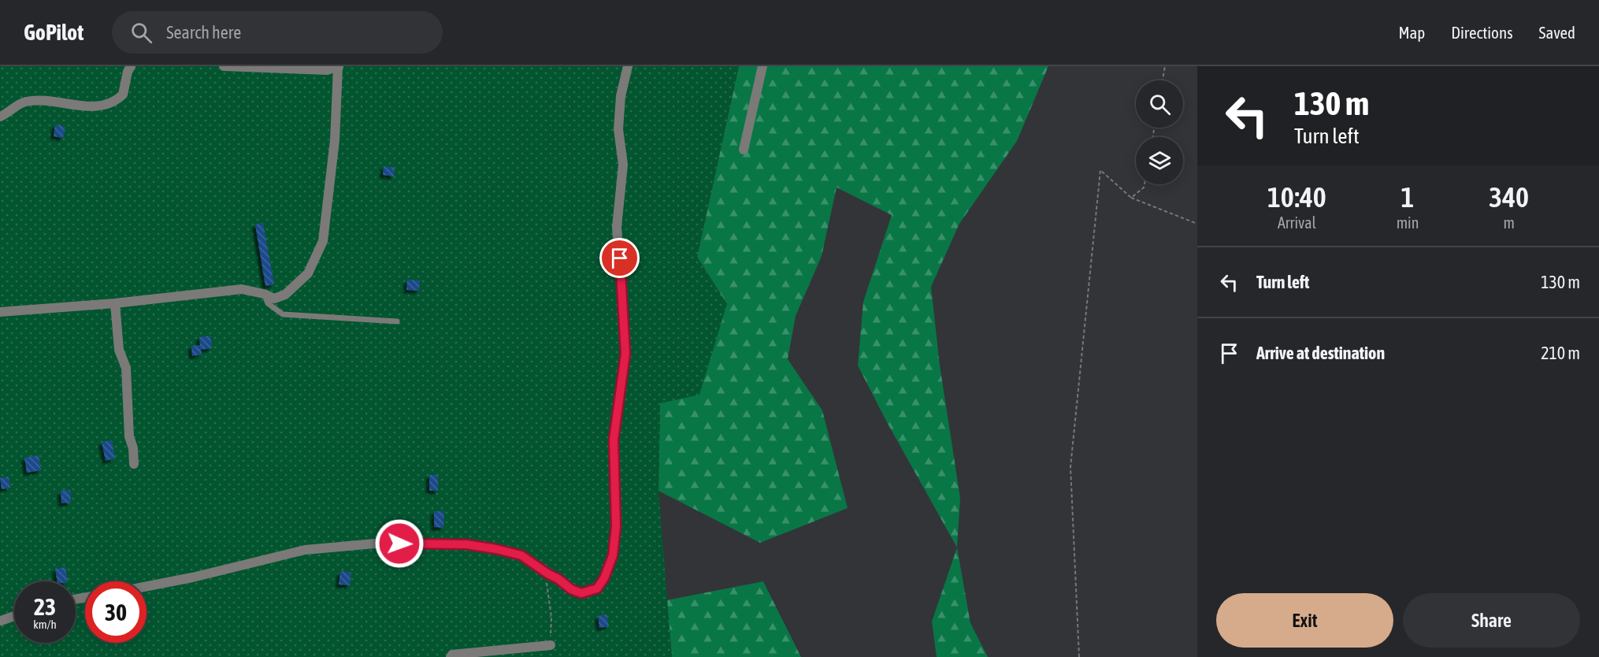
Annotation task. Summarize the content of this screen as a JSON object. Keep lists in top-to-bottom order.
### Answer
{
  "page": {
    "header": "GoPilot",
    "search": "Search here",
    "nav": ["Map", "Directions", "Saved"],
    "turn": ["130 m", "Turn left"],
    "eta": [
      "10:40",
      "Arrival",
      "1",
      "min",
      "340",
      "m"
    ],
    "list": [
      {
        "name": "Turn left",
        "value": "130 m"
      },
      {
        "name": "Arrive at destination",
        "value": "210 m"
      }
    ],
    "speed": "23 km/h",
    "limit": "30",
    "buttons": ["Exit", "Share"]
  }
}
